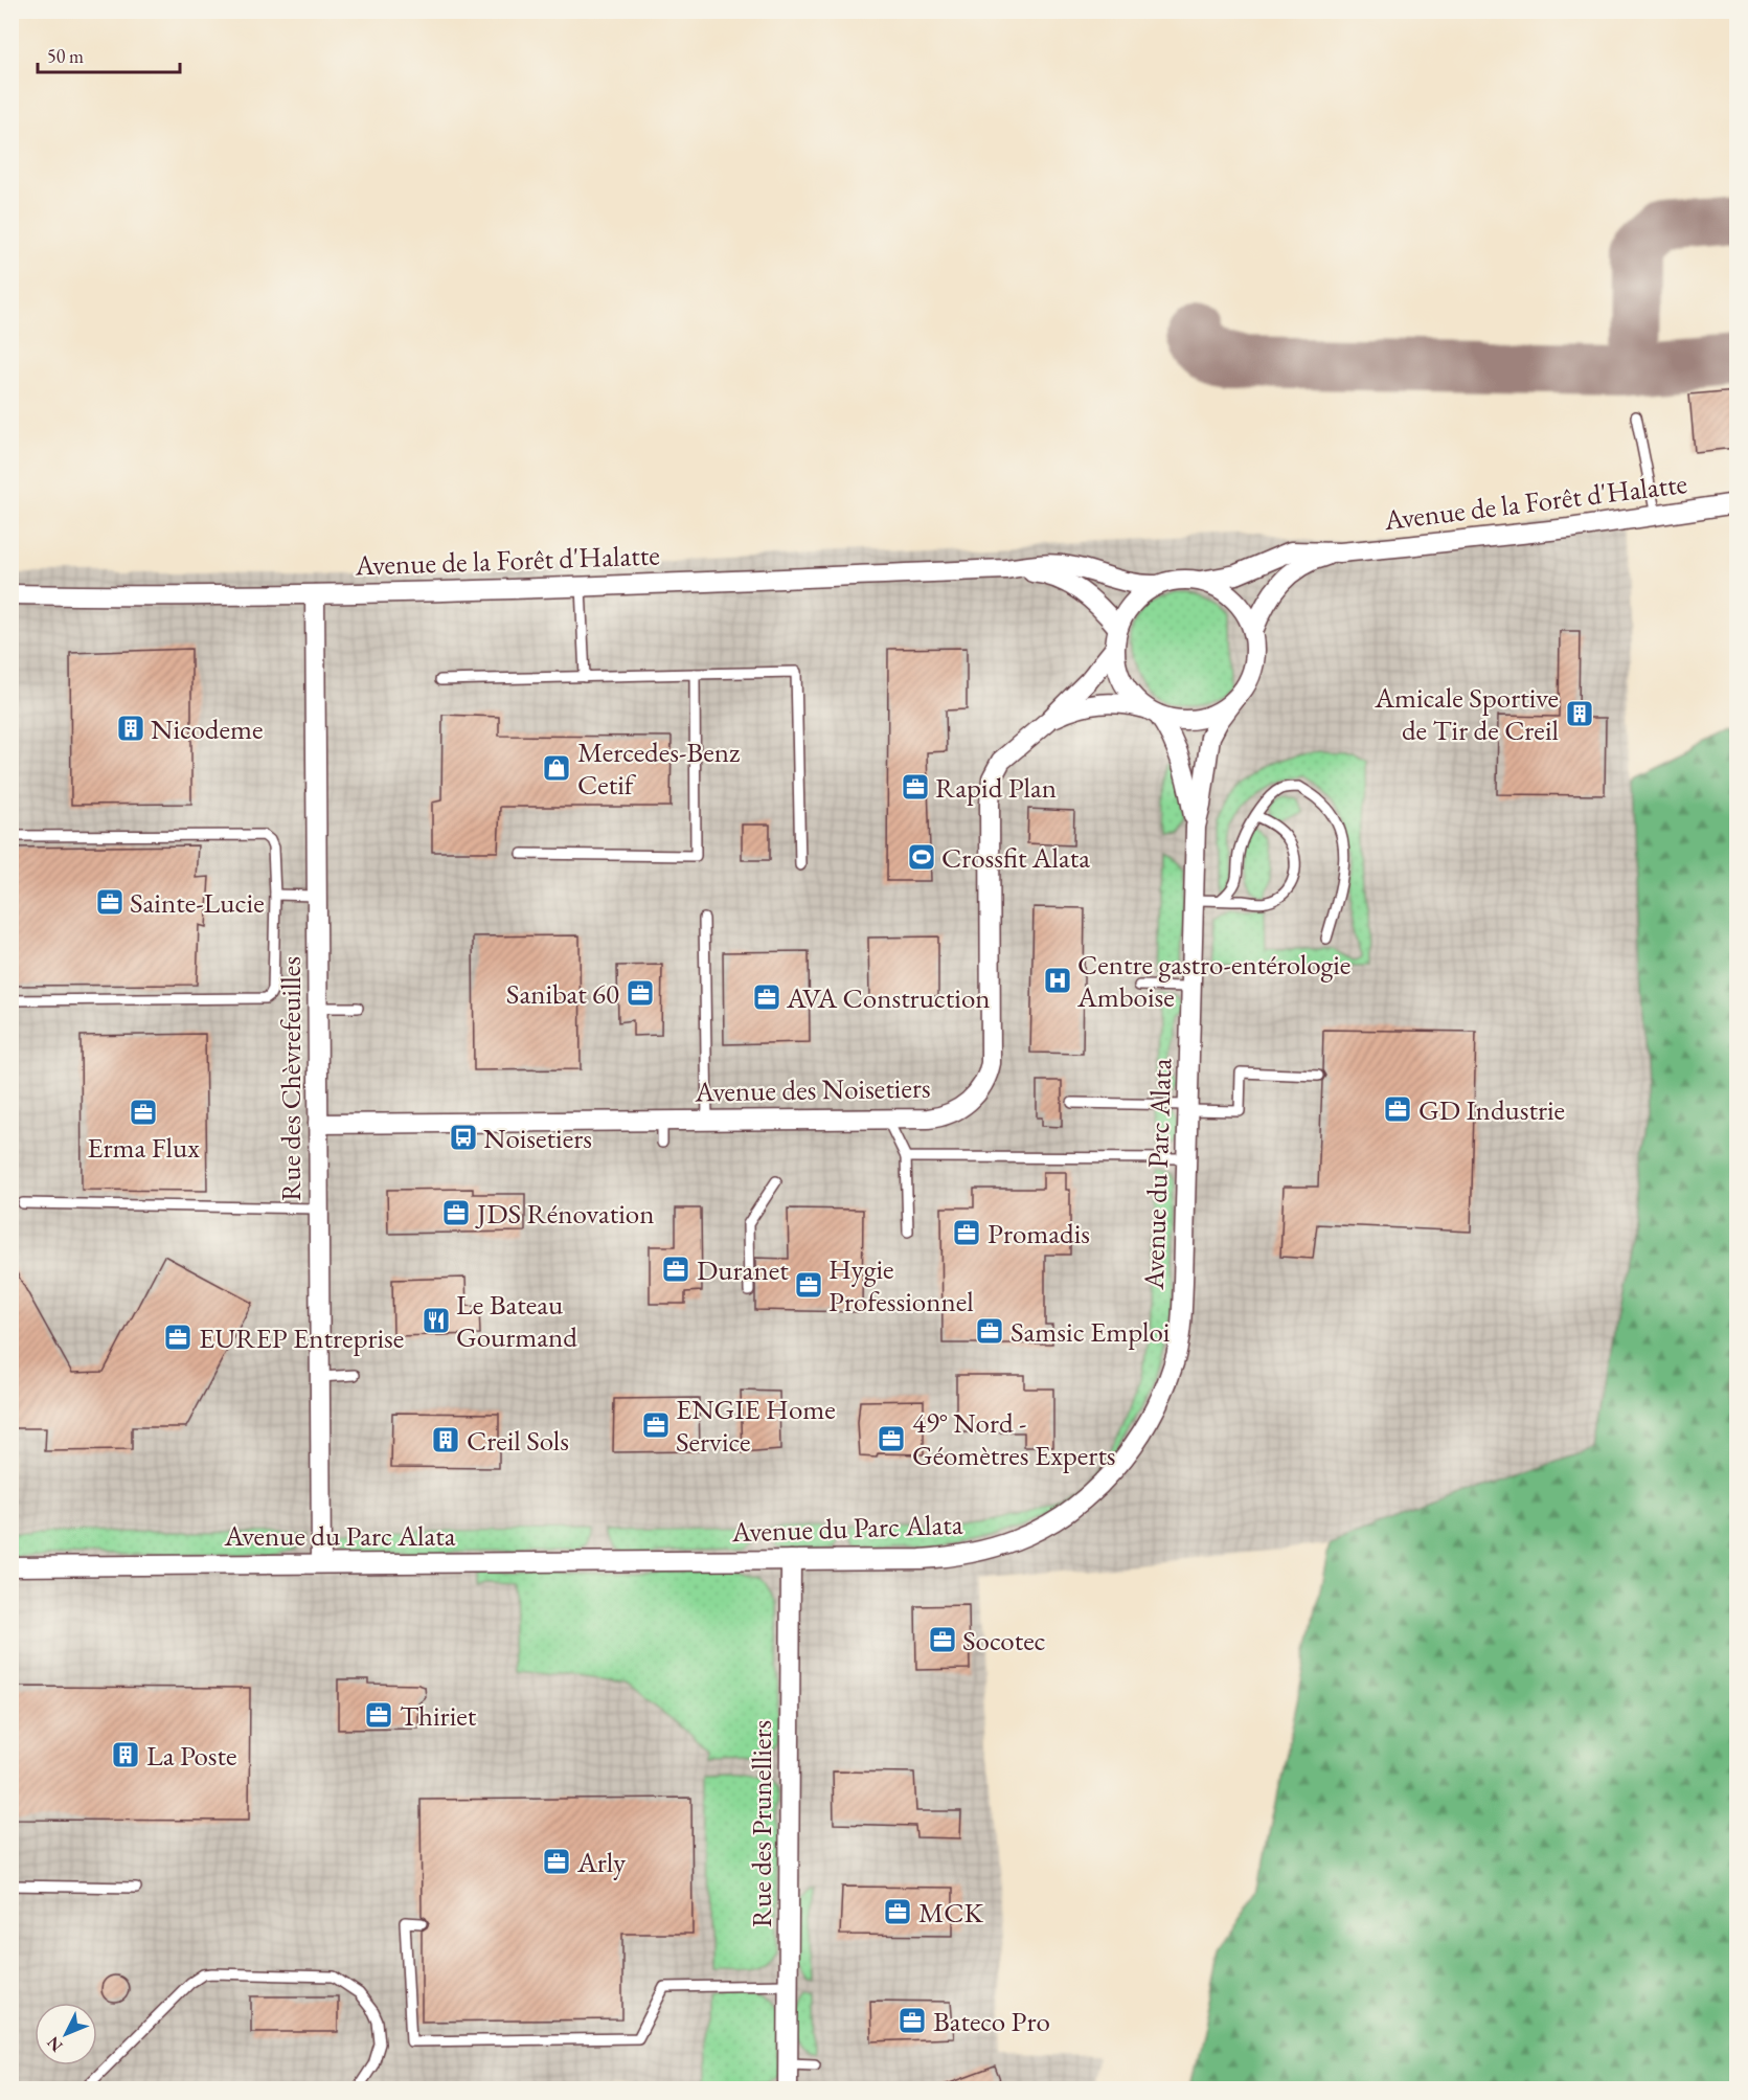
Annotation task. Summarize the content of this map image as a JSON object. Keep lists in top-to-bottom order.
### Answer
{
  "streets": {
    "street": [
      "Avenue de la Forêt d'Halatte",
      "Rue des Chèvrefeuilles",
      "Avenue des Noisetiers",
      "Avenue du Parc Alata",
      "Rue des Prunelliers"
    ]
  },
  "crossings": [
    ["Avenue de la Forêt d'Halatte", "Rue des Chèvrefeuilles"],
    ["Avenue de la Forêt d'Halatte", "Avenue des Noisetiers"],
    ["Avenue de la Forêt d'Halatte", "Avenue du Parc Alata"],
    ["Rue des Chèvrefeuilles", "Avenue des Noisetiers"],
    ["Rue des Chèvrefeuilles", "Avenue du Parc Alata"],
    ["Avenue des Noisetiers", "Avenue du Parc Alata"],
    ["Avenue du Parc Alata", "Rue des Prunelliers"]
  ],
  "places": {
    "building": [
      "Amicale Sportive de Tir de Creil",
      "Nicodeme",
      "Creil Sols",
      "La Poste"
    ],
    "shop": ["Mercedes-Benz Cetif"],
    "office": [
      "Rapid Plan",
      "Sainte-Lucie",
      "Sanibat 60",
      "AVA Construction",
      "GD Industrie",
      "Erma Flux",
      "JDS Rénovation",
      "Promadis",
      "Duranet",
      "Hygie Professionnel",
      "Samsic Emploi",
      "EUREP Entreprise",
      "ENGIE Home Service",
      "49° Nord - Géomètres Experts",
      "Socotec",
      "Thiriet",
      "Arly",
      "MCK",
      "Bateco Pro"
    ],
    "sports": ["Crossfit Alata"],
    "hospital": ["Centre gastro-entérologie Amboise"],
    "bus stop": ["Noisetiers"],
    "restaurant": ["Le Bateau Gourmand"]
  },
  "scale_bar": "50 m",
  "north": "bottom left"
}
